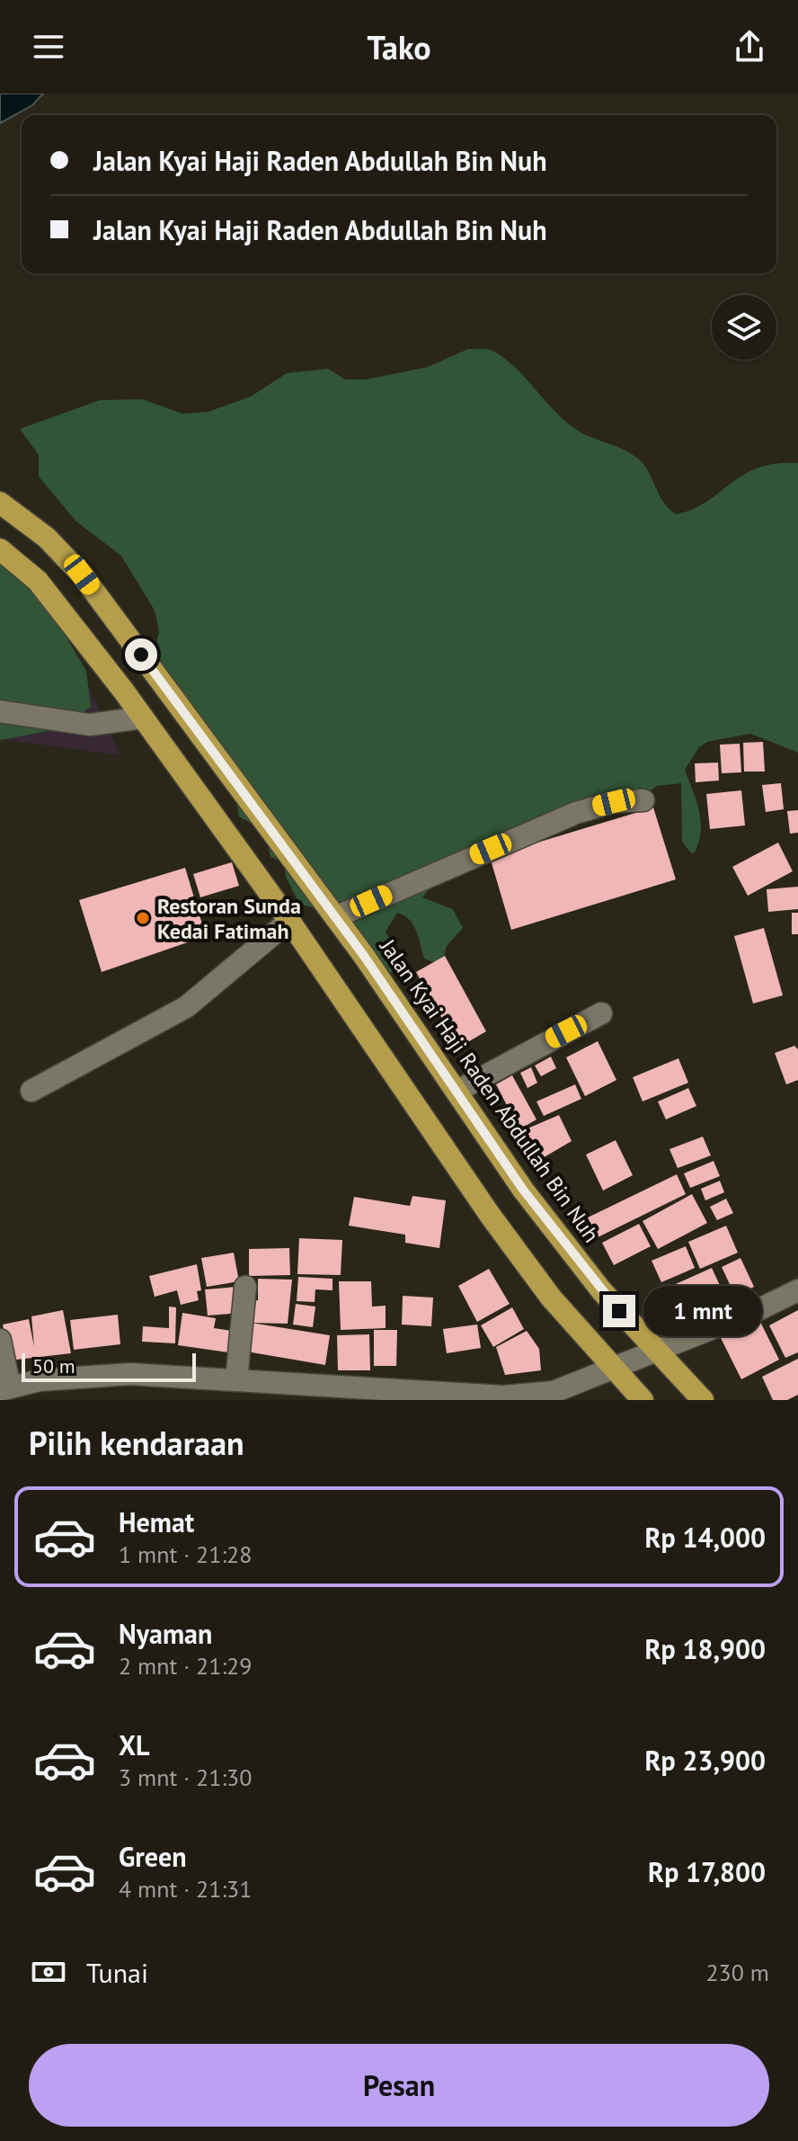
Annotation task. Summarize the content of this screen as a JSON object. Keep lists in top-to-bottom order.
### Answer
{
  "streets": {
    "highway": ["Jalan Kyai Haji Raden Abdullah Bin Nuh"]
  },
  "places": ["Restoran Sunda Kedai Fatimah"],
  "scale_bar": "50 m",
  "page": {
    "header": "Tako",
    "banner": ["Jalan Kyai Haji Raden Abdullah Bin Nuh", "Jalan Kyai Haji Raden Abdullah Bin Nuh"],
    "bubble": "1 mnt",
    "scale": "50 m",
    "heading": "Pilih kendaraan",
    "list": [
      {
        "name": "Hemat",
        "note": "1 mnt · 21:28",
        "value": "Rp 14,000"
      },
      {
        "name": "Nyaman",
        "note": "2 mnt · 21:29",
        "value": "Rp 18,900"
      },
      {
        "name": "XL",
        "note": "3 mnt · 21:30",
        "value": "Rp 23,900"
      },
      {
        "name": "Green",
        "note": "4 mnt · 21:31",
        "value": "Rp 17,800"
      }
    ],
    "pay": ["Tunai", "230 m"],
    "buttons": "Pesan"
  }
}
